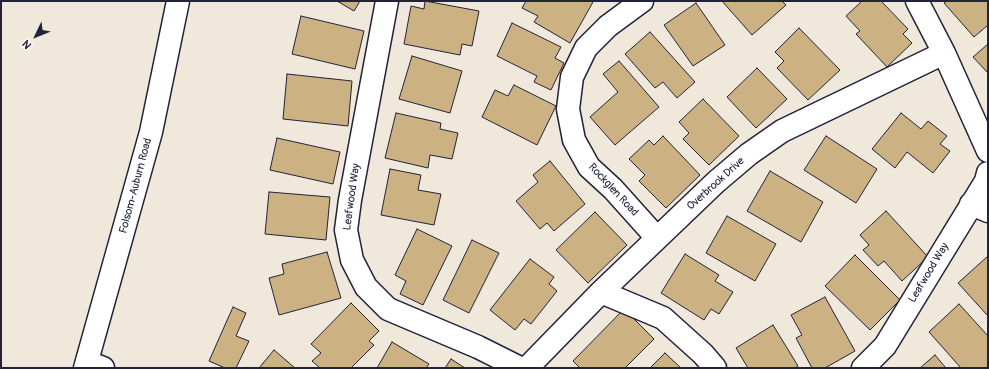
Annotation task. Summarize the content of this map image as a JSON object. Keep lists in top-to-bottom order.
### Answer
{
  "streets": {
    "street": [
      "Overbrook Drive",
      "Folsom-Auburn Road",
      "Rockglen Road",
      "Leafwood Way"
    ]
  },
  "crossings": [
    ["Overbrook Drive", "Rockglen Road"]
  ],
  "north": "bottom left"
}
